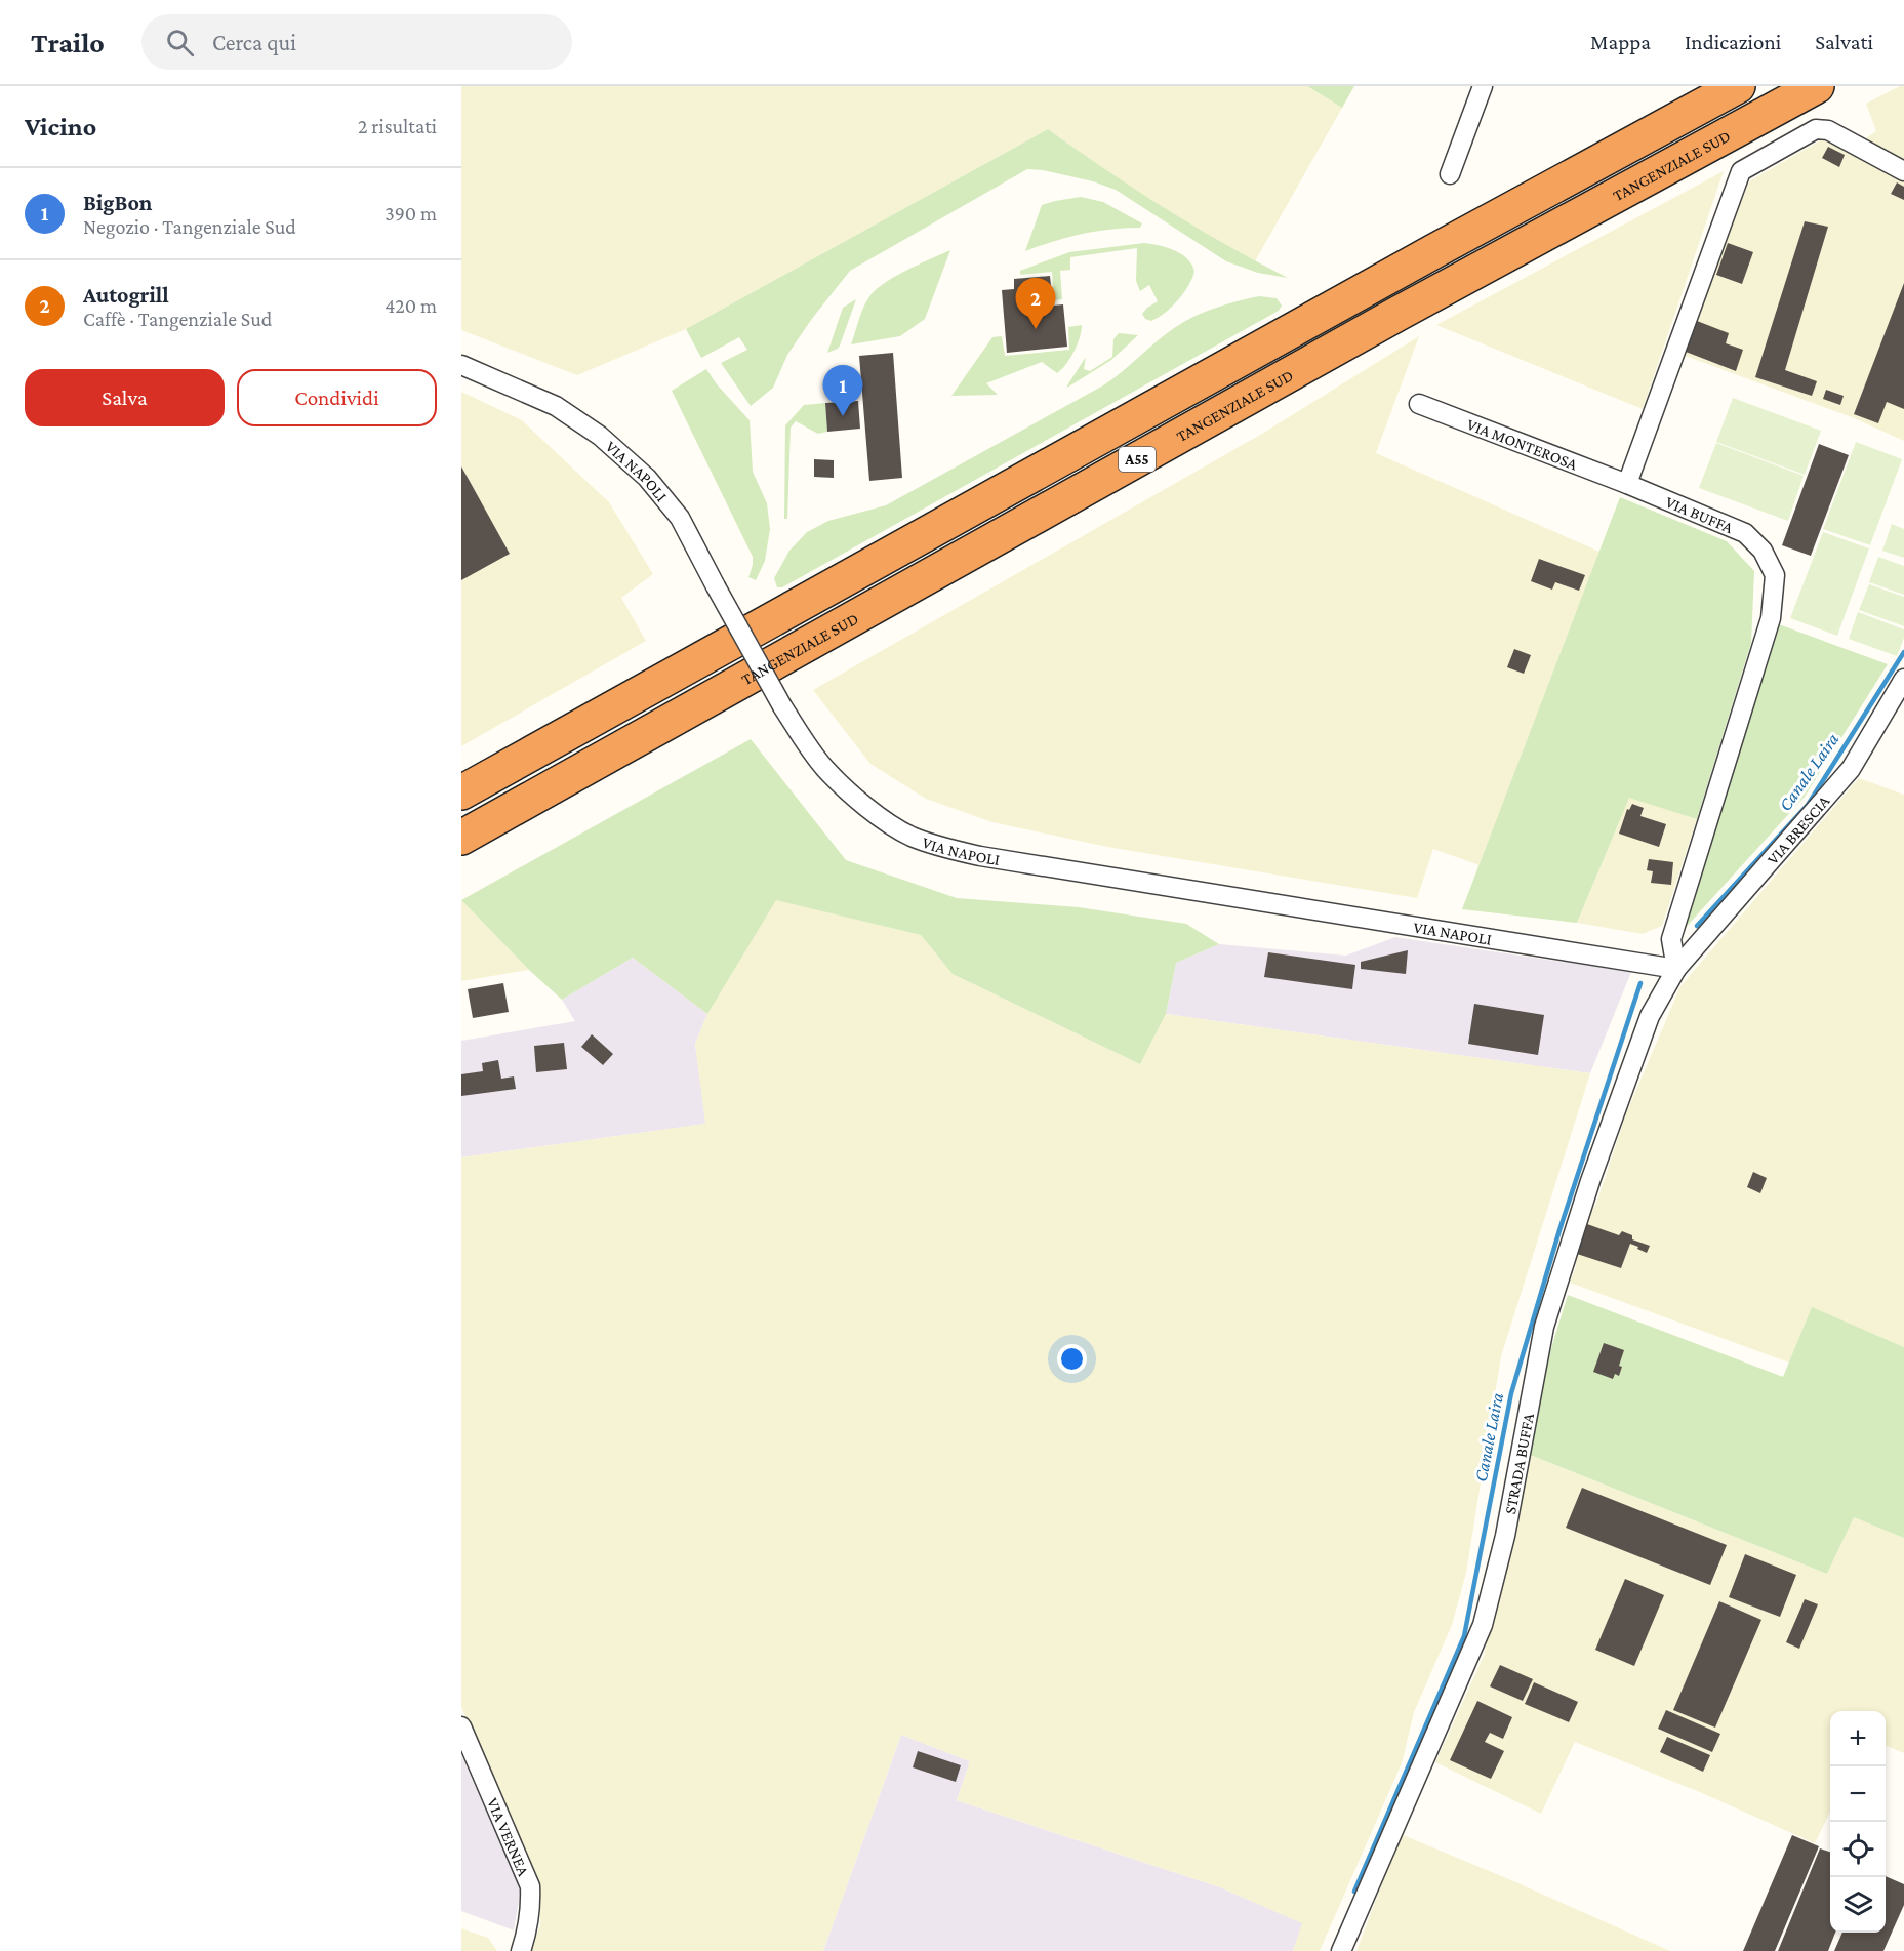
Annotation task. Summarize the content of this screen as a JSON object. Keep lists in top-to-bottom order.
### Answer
{
  "streets": {
    "highway": ["TANGENZIALE SUD", "A55"],
    "street": [
      "VIA MONTEROSA",
      "VIA NAPOLI",
      "VIA BUFFA",
      "VIA BRESCIA",
      "STRADA BUFFA",
      "VIA VERNEA"
    ]
  },
  "crossings": [
    ["VIA MONTEROSA", "VIA BUFFA"],
    ["VIA NAPOLI", "VIA BUFFA"],
    ["VIA NAPOLI", "VIA BRESCIA"],
    ["VIA NAPOLI", "STRADA BUFFA"],
    ["VIA BUFFA", "VIA BRESCIA"],
    ["VIA BUFFA", "STRADA BUFFA"],
    ["VIA BRESCIA", "STRADA BUFFA"]
  ],
  "water": ["Canale Laira"],
  "page": {
    "header": "Trailo",
    "search": "Cerca qui",
    "nav": ["Mappa", "Indicazioni", "Salvati"],
    "heading": ["Vicino", "2 risultati"],
    "list": [
      {
        "mark": "1",
        "name": "BigBon",
        "note": "Negozio · Tangenziale Sud",
        "value": "390 m"
      },
      {
        "mark": "2",
        "name": "Autogrill",
        "note": "Caffè · Tangenziale Sud",
        "value": "420 m"
      }
    ],
    "pins": ["2", "1"],
    "buttons": ["Salva", "Condividi"],
    "map_buttons": ["+", "−"]
  }
}
